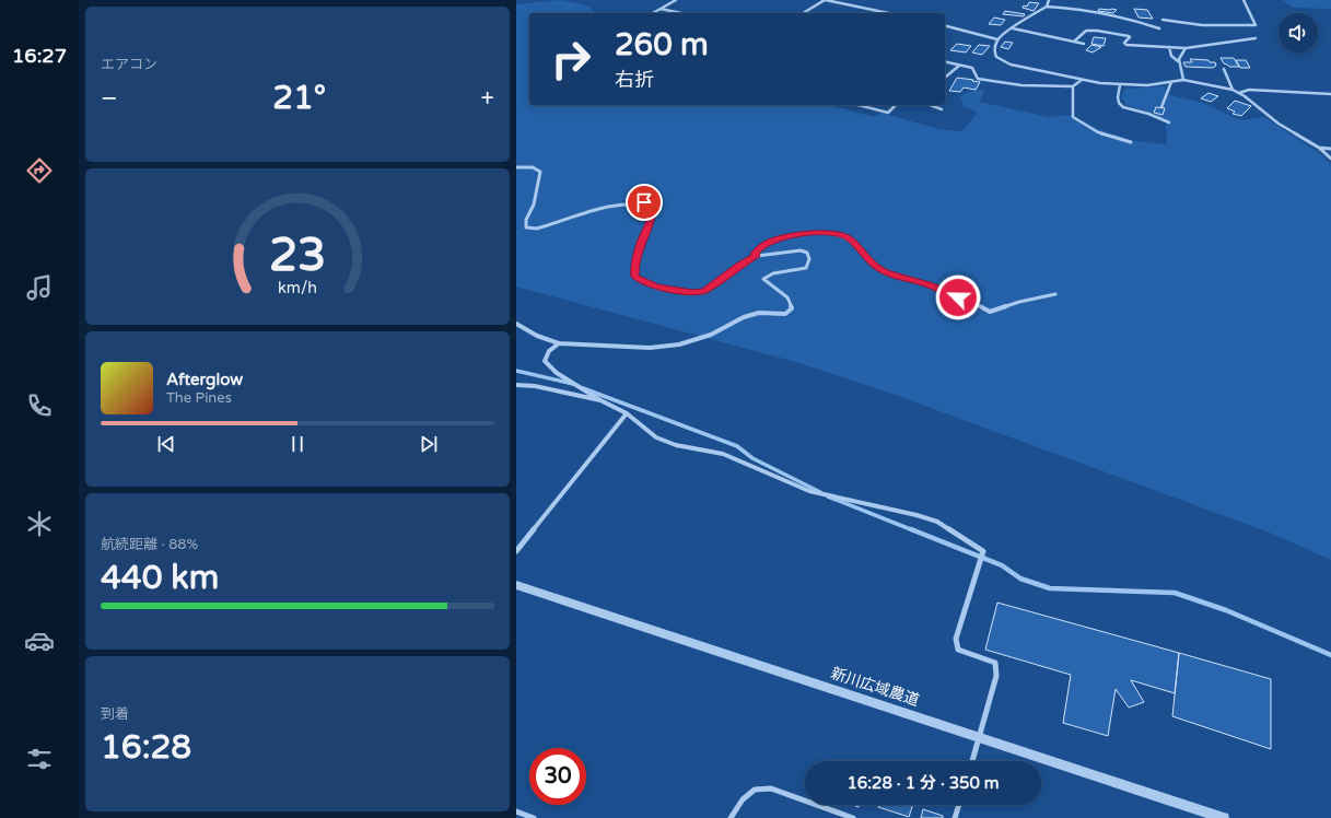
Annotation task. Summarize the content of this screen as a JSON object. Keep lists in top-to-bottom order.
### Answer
{
  "streets": {
    "street": ["新川広域農道"]
  },
  "page": {
    "tabs": "16:27",
    "tile": [
      "エアコン",
      ["航続距離 · 88%", "440 km"],
      ["到着", "16:28"]
    ],
    "turn": ["260 m", "右折"],
    "heat": ["−", "21°", "+"],
    "song": ["Afterglow", "The Pines"],
    "limit": "30",
    "trip": "16:28 · 1 分 · 350 m",
    "gauge": ["23", "km/h"]
  }
}
